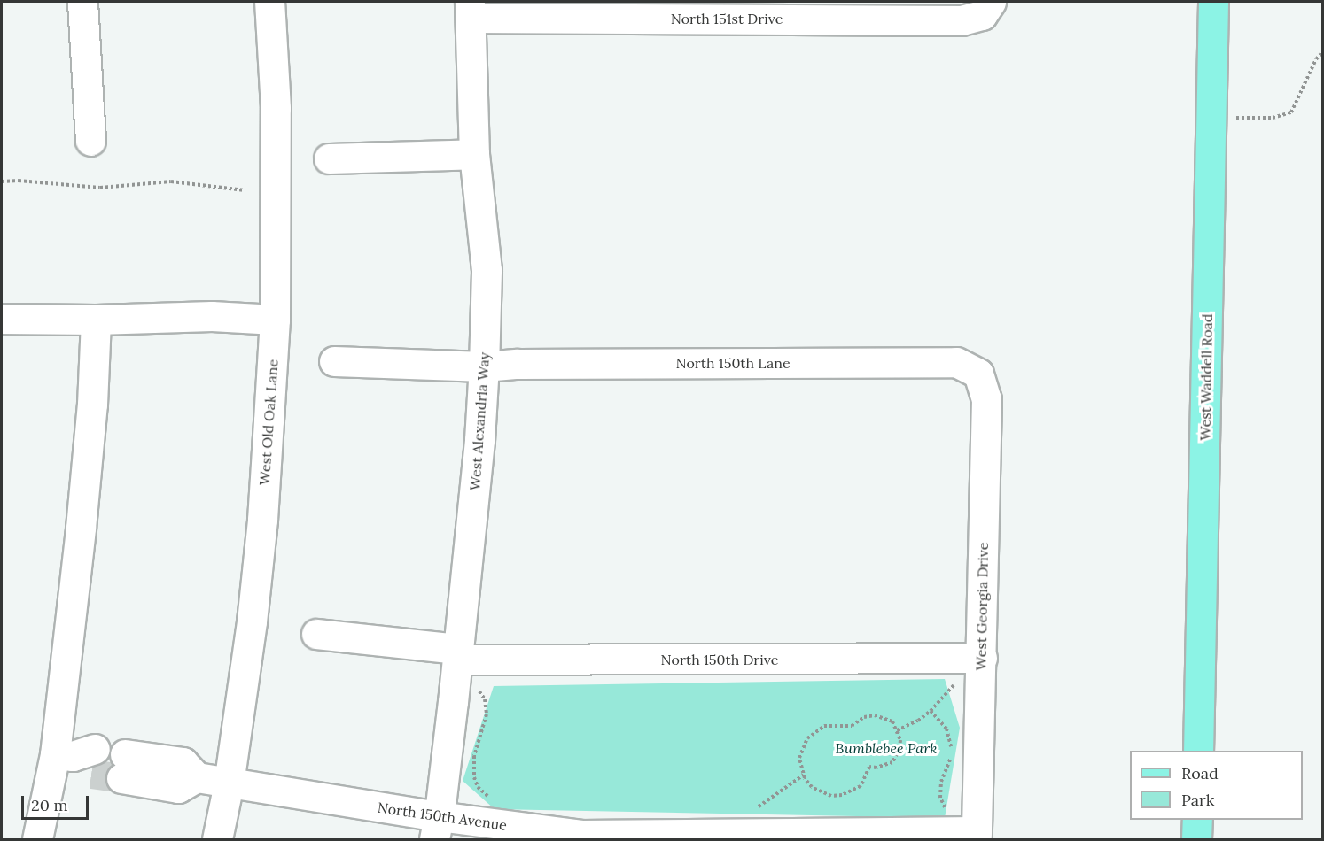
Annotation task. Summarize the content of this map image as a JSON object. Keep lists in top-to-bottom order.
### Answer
{
  "streets": {
    "main road": ["West Waddell Road"],
    "street": [
      "North 151st Drive",
      "North 150th Lane",
      "West Alexandria Way",
      "West Old Oak Lane",
      "West Georgia Drive",
      "North 150th Drive",
      "North 150th Avenue"
    ]
  },
  "crossings": [
    ["North 151st Drive", "West Alexandria Way"],
    ["North 150th Lane", "West Alexandria Way"],
    ["North 150th Lane", "West Georgia Drive"],
    ["West Alexandria Way", "North 150th Drive"],
    ["West Alexandria Way", "North 150th Avenue"],
    ["West Old Oak Lane", "North 150th Avenue"],
    ["West Georgia Drive", "North 150th Drive"],
    ["West Georgia Drive", "North 150th Avenue"]
  ],
  "parks": ["Bumblebee Park"],
  "legend": ["Road", "Park"],
  "scale_bar": "20 m"
}
